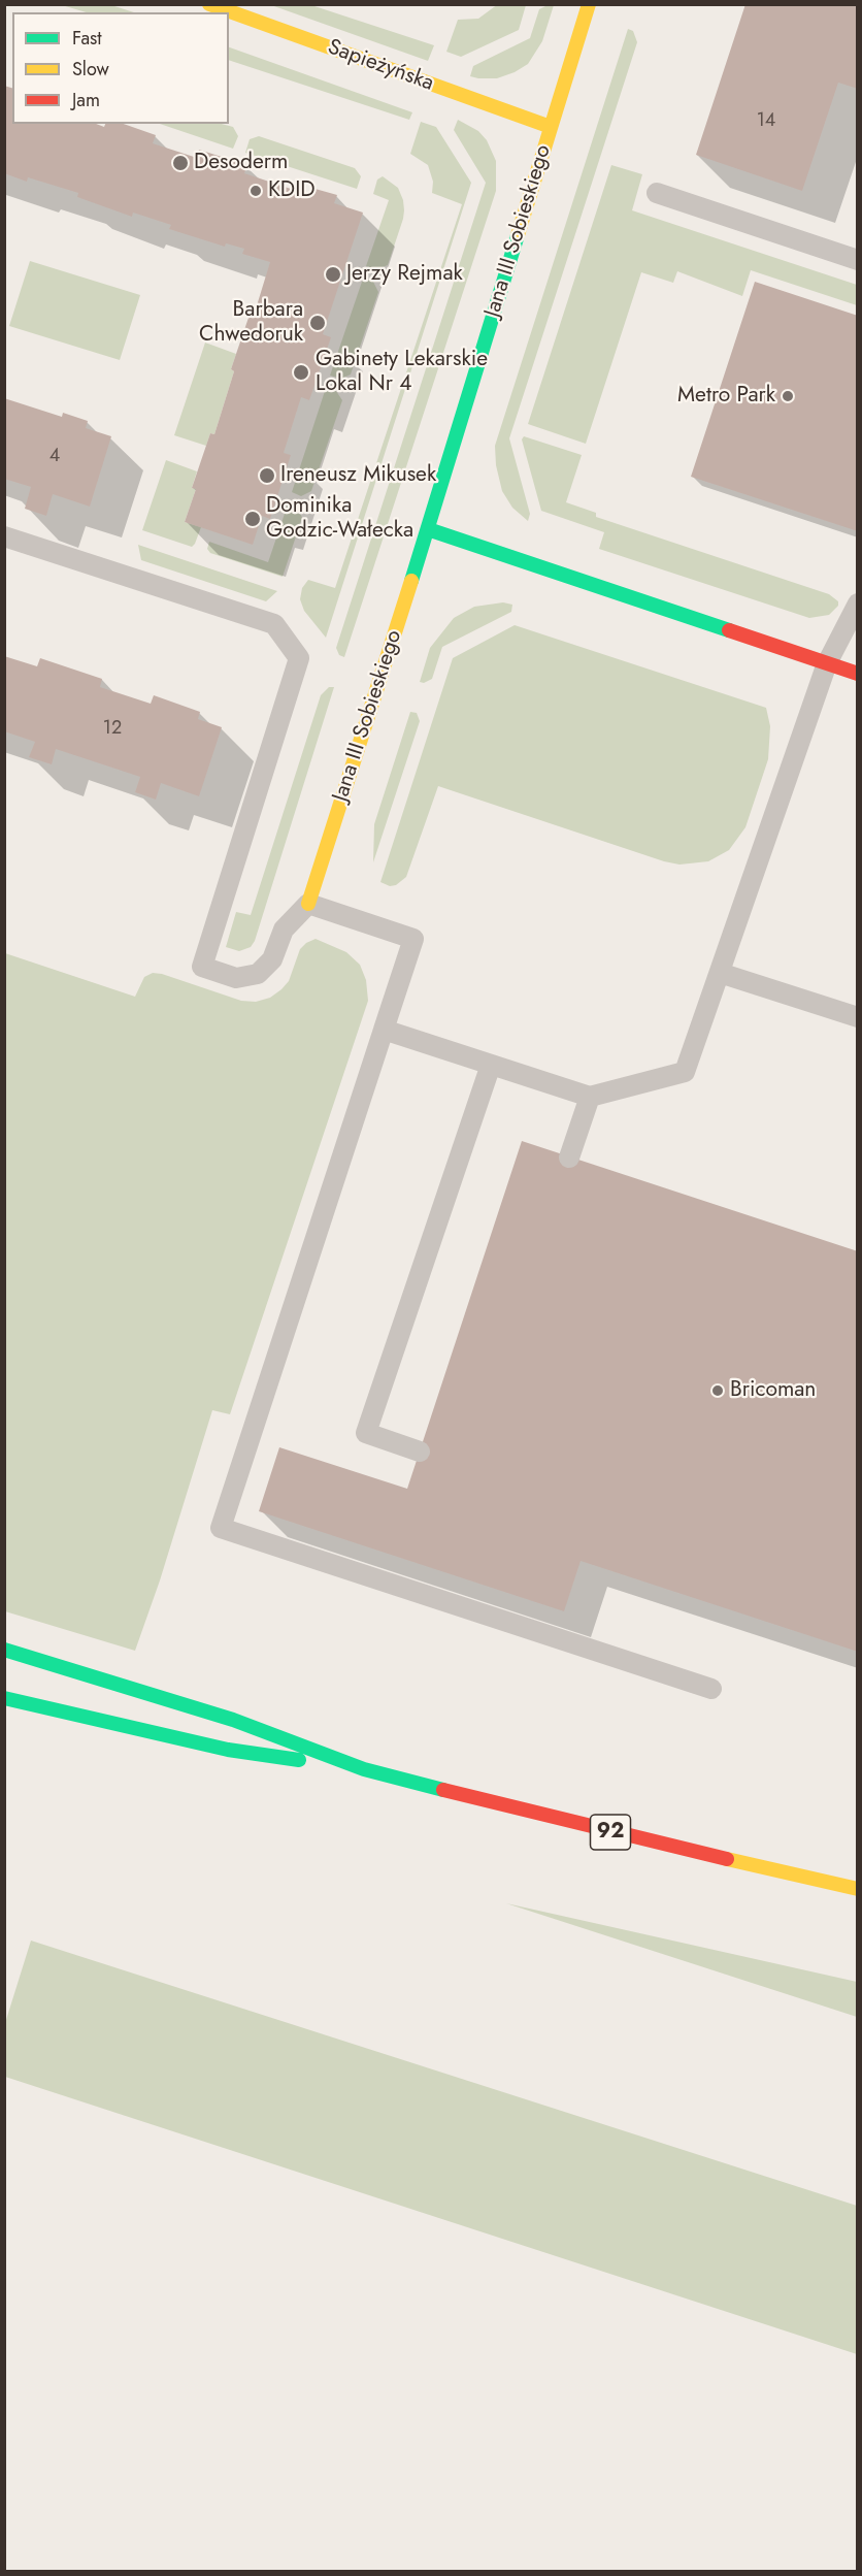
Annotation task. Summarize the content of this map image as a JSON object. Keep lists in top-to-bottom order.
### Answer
{
  "streets": {
    "street": ["Sapieżyńska", "Jana III Sobieskiego", "92"]
  },
  "crossings": [
    ["Sapieżyńska", "Jana III Sobieskiego"]
  ],
  "places": [
    "Desoderm",
    "KDID",
    "Jerzy Rejmak",
    "Barbara Chwedoruk",
    "Gabinety Lekarskie Lokal Nr 4",
    "Metro Park",
    "Ireneusz Mikusek",
    "Dominika Godzic-Wałecka",
    "Bricoman"
  ],
  "house_numbers": ["14", "4", "12"],
  "legend": ["Fast", "Slow", "Jam"]
}
